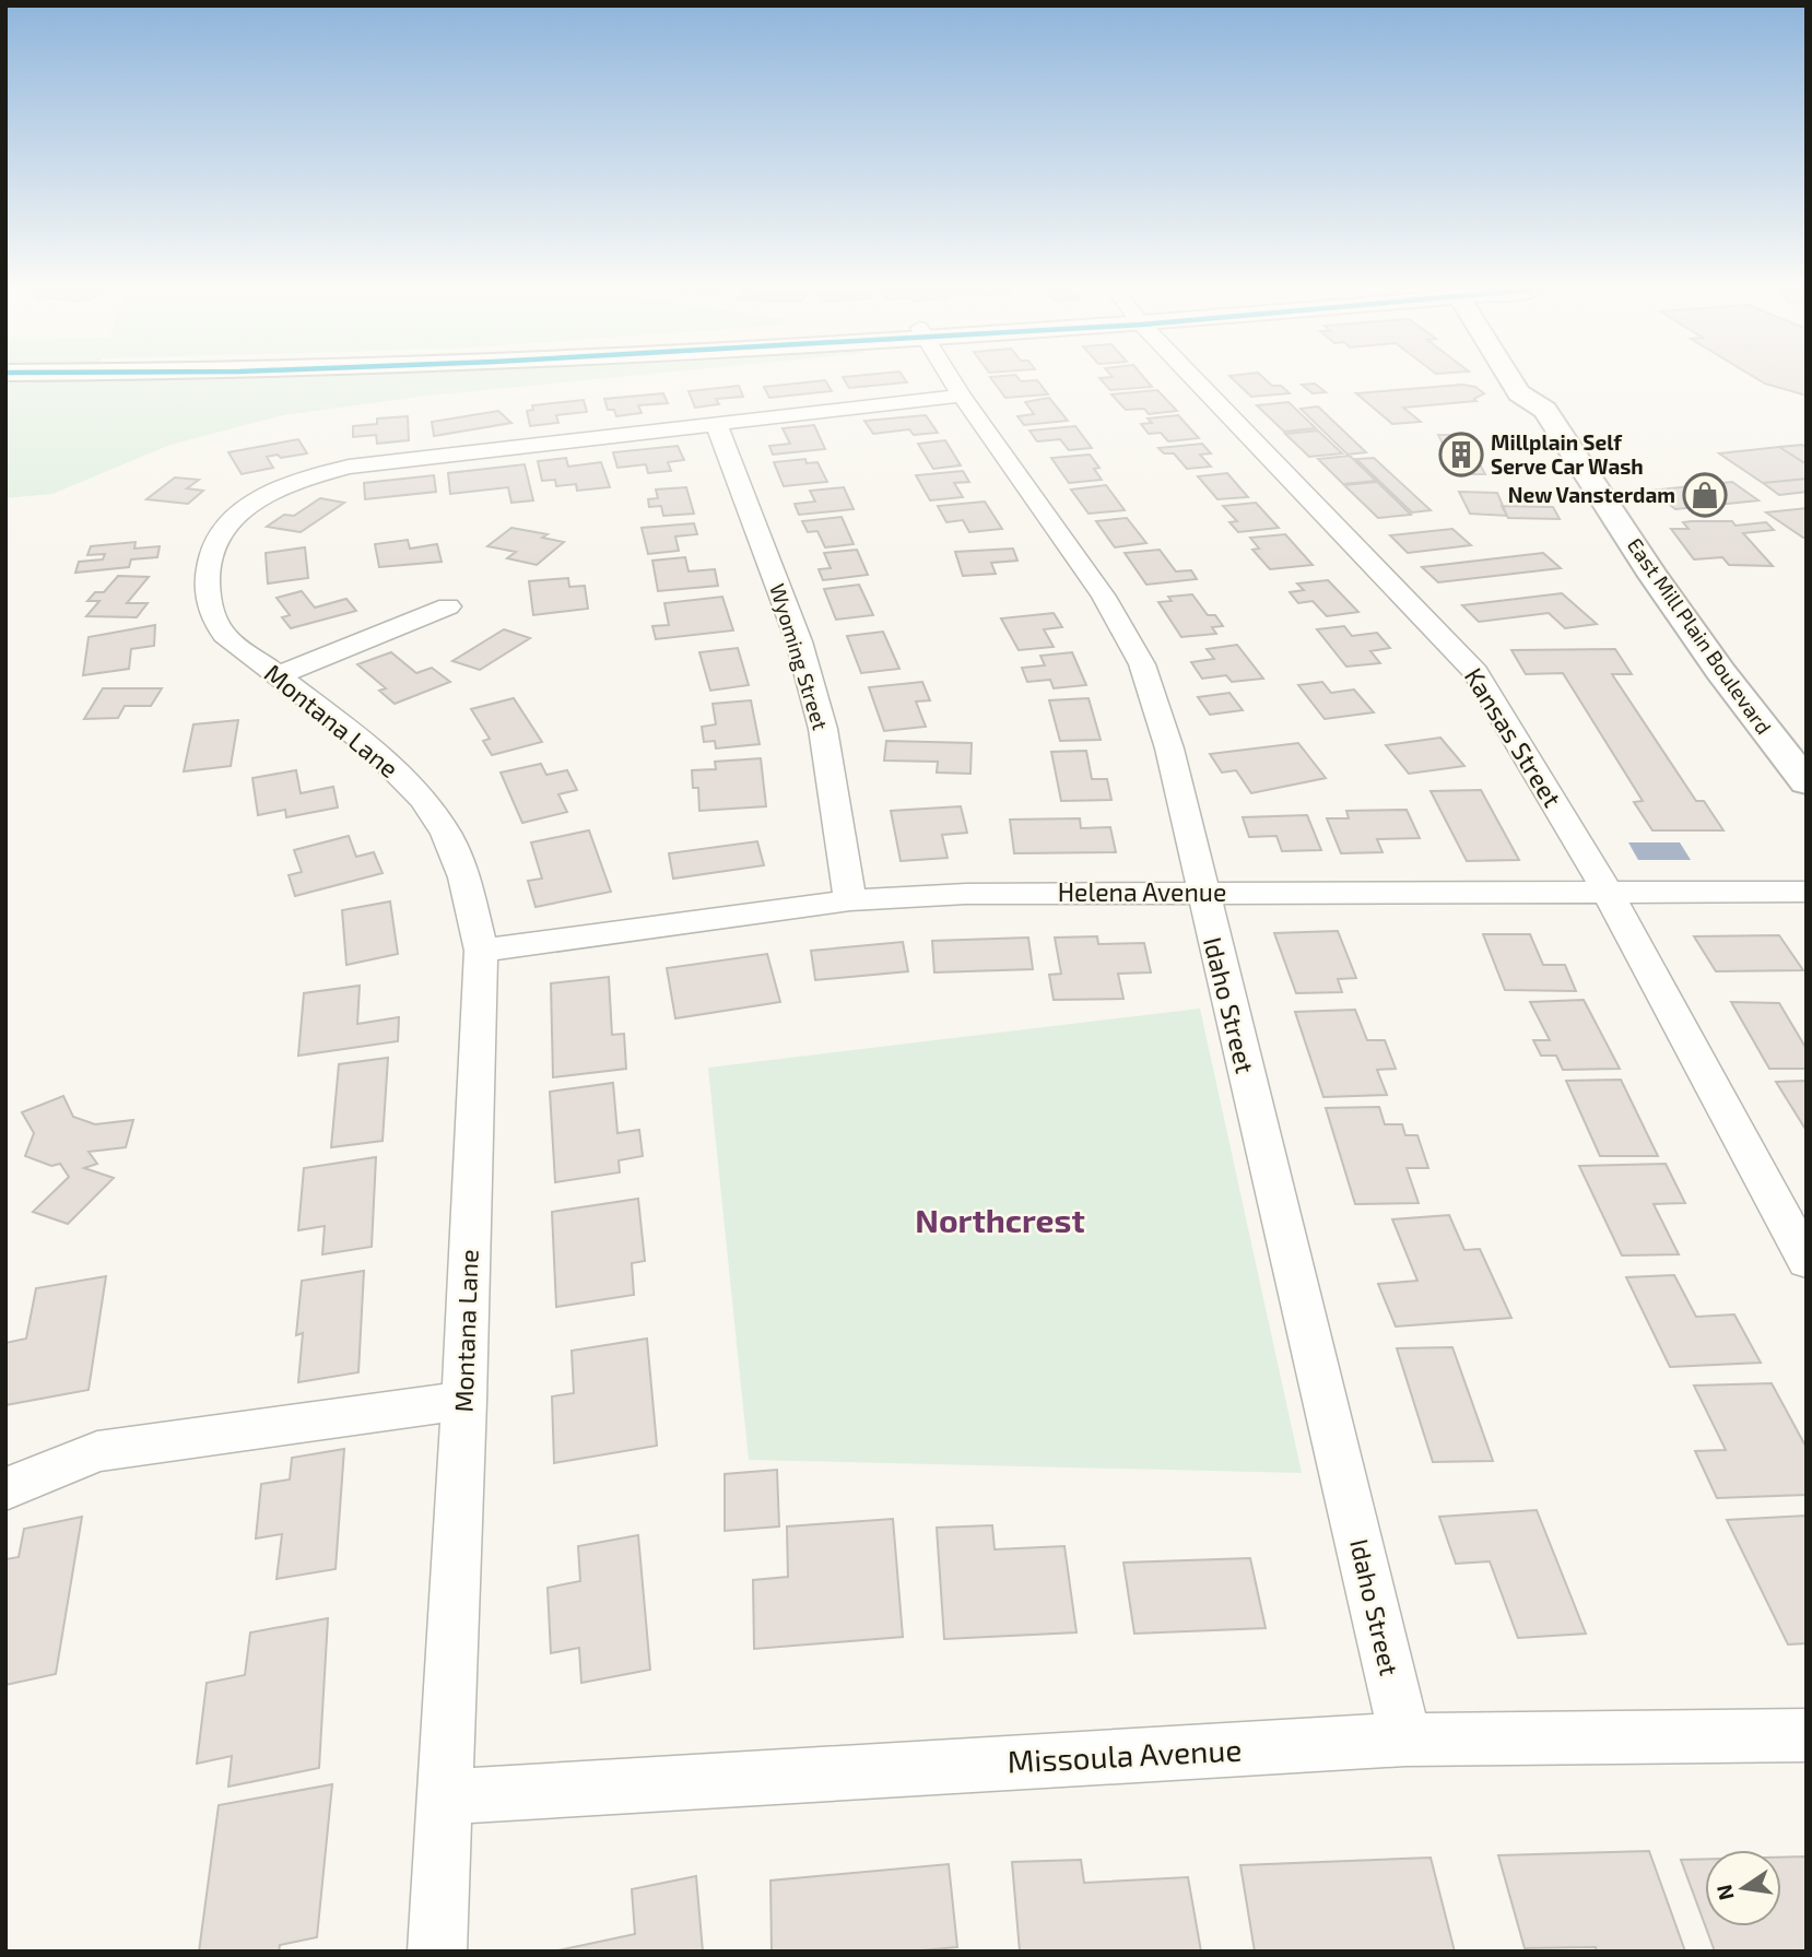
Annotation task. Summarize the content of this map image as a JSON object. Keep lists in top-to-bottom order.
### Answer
{
  "streets": {
    "main road": ["East Mill Plain Boulevard"],
    "street": [
      "Wyoming Street",
      "Montana Lane",
      "Kansas Street",
      "Helena Avenue",
      "Idaho Street",
      "Missoula Avenue"
    ]
  },
  "crossings": [
    ["Wyoming Street", "Montana Lane"],
    ["Wyoming Street", "Helena Avenue"],
    ["Montana Lane", "Helena Avenue"],
    ["Montana Lane", "Idaho Street"],
    ["Montana Lane", "Missoula Avenue"],
    ["Kansas Street", "Helena Avenue"],
    ["Helena Avenue", "Idaho Street"],
    ["Idaho Street", "Missoula Avenue"]
  ],
  "districts": ["Northcrest"],
  "places": {
    "building": ["Millplain Self Serve Car Wash"],
    "shop": ["New Vansterdam"]
  },
  "north": "left"
}
